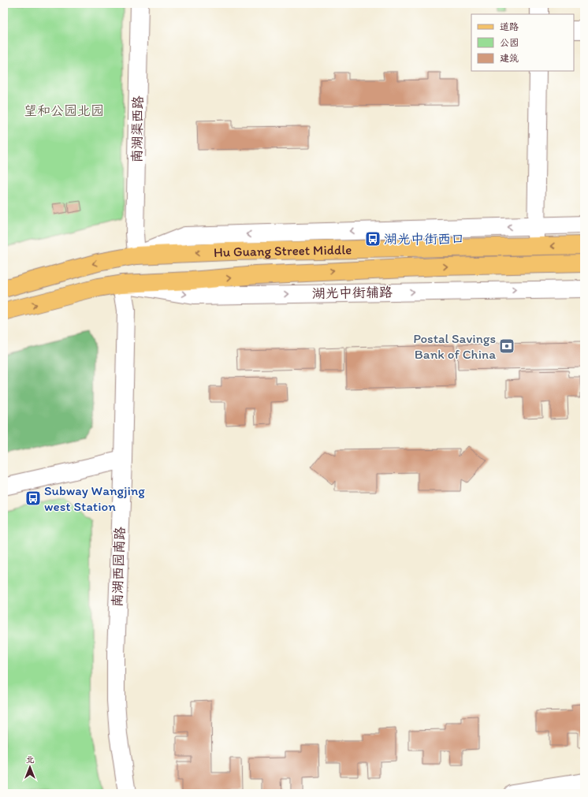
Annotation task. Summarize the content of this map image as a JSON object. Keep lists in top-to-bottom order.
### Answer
{
  "streets": {
    "main road": ["Hu Guang Street Middle"],
    "street": ["南湖渠西路", "湖光中街辅路", "南湖西园南路"]
  },
  "crossings": [
    ["南湖渠西路", "Hu Guang Street Middle"],
    ["Hu Guang Street Middle", "湖光中街辅路"],
    ["Hu Guang Street Middle", "南湖西园南路"],
    ["湖光中街辅路", "南湖西园南路"]
  ],
  "parks": ["望和公园北园"],
  "places": {
    "bus stop": ["湖光中街西口", "Subway Wangjing west Station"],
    "bank": ["Postal Savings Bank of China"]
  },
  "legend": ["道路", "公园", "建筑"],
  "north": "top"
}
